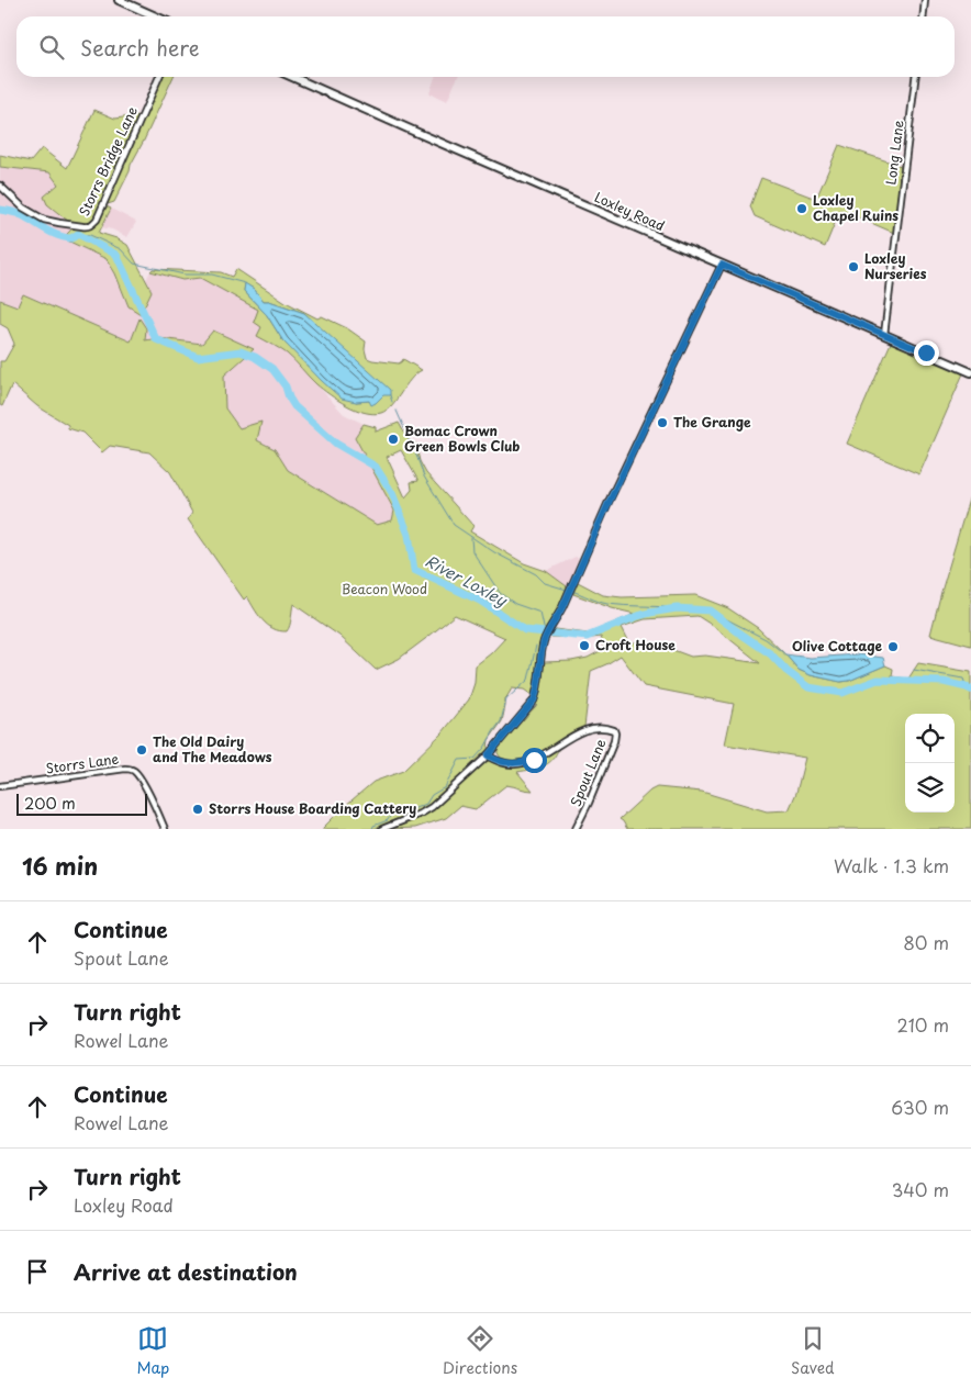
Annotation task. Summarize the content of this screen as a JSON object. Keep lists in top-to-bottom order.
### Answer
{
  "streets": {
    "main road": ["Loxley Road"],
    "street": [
      "Long Lane",
      "Storrs Bridge Lane",
      "Storrs Lane",
      "Spout Lane"
    ]
  },
  "crossings": [
    ["Long Lane", "Loxley Road"]
  ],
  "water": ["River Loxley"],
  "parks": ["Beacon Wood"],
  "places": [
    "Loxley Chapel Ruins",
    "Loxley Nurseries",
    "The Grange",
    "Bomac Crown Green Bowls Club",
    "Croft House",
    "Olive Cottage",
    "The Old Dairy and The Meadows",
    "Storrs House Boarding Cattery"
  ],
  "scale_bar": "200 m",
  "page": {
    "search": "Search here",
    "scale": "200 m",
    "heading": ["16 min", "Walk · 1.3 km"],
    "list": [
      ["Continue", "Spout Lane", "80 m"],
      ["Turn right", "Rowel Lane", "210 m"],
      ["Continue", "Rowel Lane", "630 m"],
      ["Turn right", "Loxley Road", "340 m"],
      "Arrive at destination"
    ],
    "nav": ["Map", "Directions", "Saved"]
  }
}
